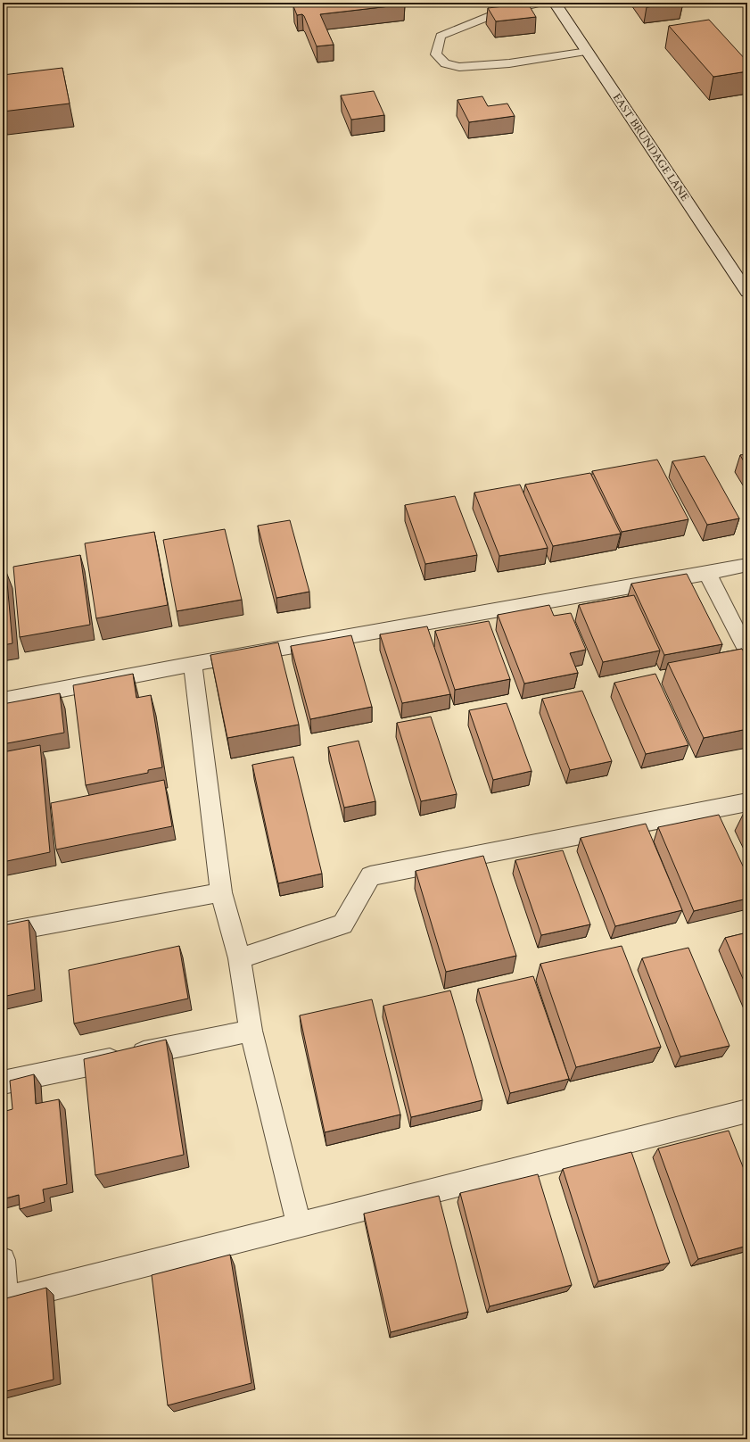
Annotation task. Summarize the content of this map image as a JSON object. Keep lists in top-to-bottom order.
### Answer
{
  "streets": {
    "street": ["EAST BRUNDAGE LANE"]
  }
}
